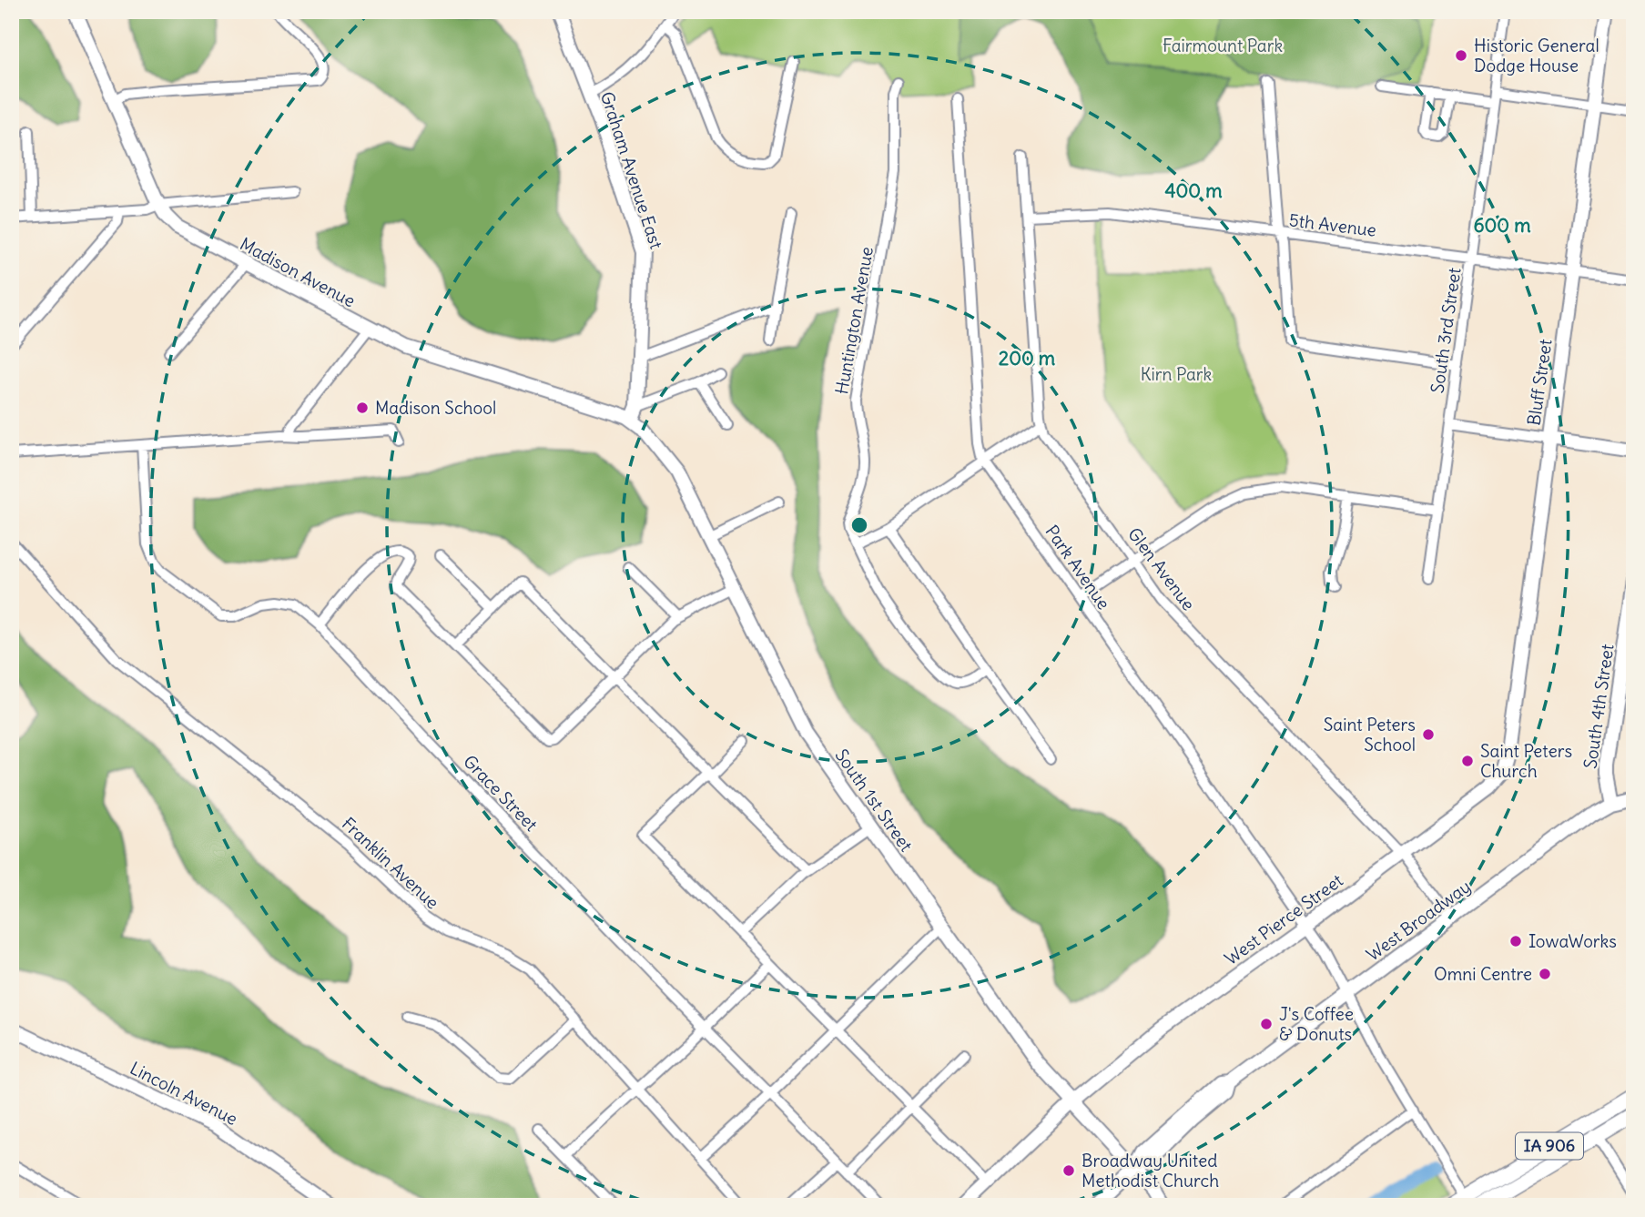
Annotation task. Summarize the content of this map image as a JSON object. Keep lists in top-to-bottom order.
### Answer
{
  "streets": {
    "main road": [
      "Graham Avenue East",
      "Madison Avenue",
      "Bluff Street",
      "South 4th Street",
      "South 1st Street",
      "West Pierce Street",
      "West Broadway",
      "Lincoln Avenue",
      "IA 906"
    ],
    "street": [
      "5th Avenue",
      "Huntington Avenue",
      "South 3rd Street",
      "Park Avenue",
      "Glen Avenue",
      "Grace Street",
      "Franklin Avenue"
    ]
  },
  "crossings": [
    ["Graham Avenue East", "Madison Avenue"],
    ["Graham Avenue East", "South 1st Street"],
    ["5th Avenue", "South 3rd Street"],
    ["5th Avenue", "Bluff Street"],
    ["5th Avenue", "Glen Avenue"],
    ["Madison Avenue", "South 1st Street"],
    ["Bluff Street", "West Pierce Street"],
    ["Park Avenue", "West Pierce Street"],
    ["Park Avenue", "West Broadway"],
    ["Park Avenue", "IA 906"],
    ["Glen Avenue", "West Pierce Street"],
    ["Glen Avenue", "West Broadway"],
    ["South 4th Street", "West Broadway"],
    ["South 1st Street", "West Pierce Street"],
    ["South 1st Street", "West Broadway"]
  ],
  "parks": ["Fairmount Park", "Kirn Park"],
  "places": [
    "Historic General Dodge House",
    "Madison School",
    "Saint Peters School",
    "Saint Peters Church",
    "IowaWorks",
    "Omni Centre",
    "J's Coffee & Donuts",
    "Broadway United Methodist Church"
  ],
  "rings": ["400 m", "600 m", "200 m"]
}
